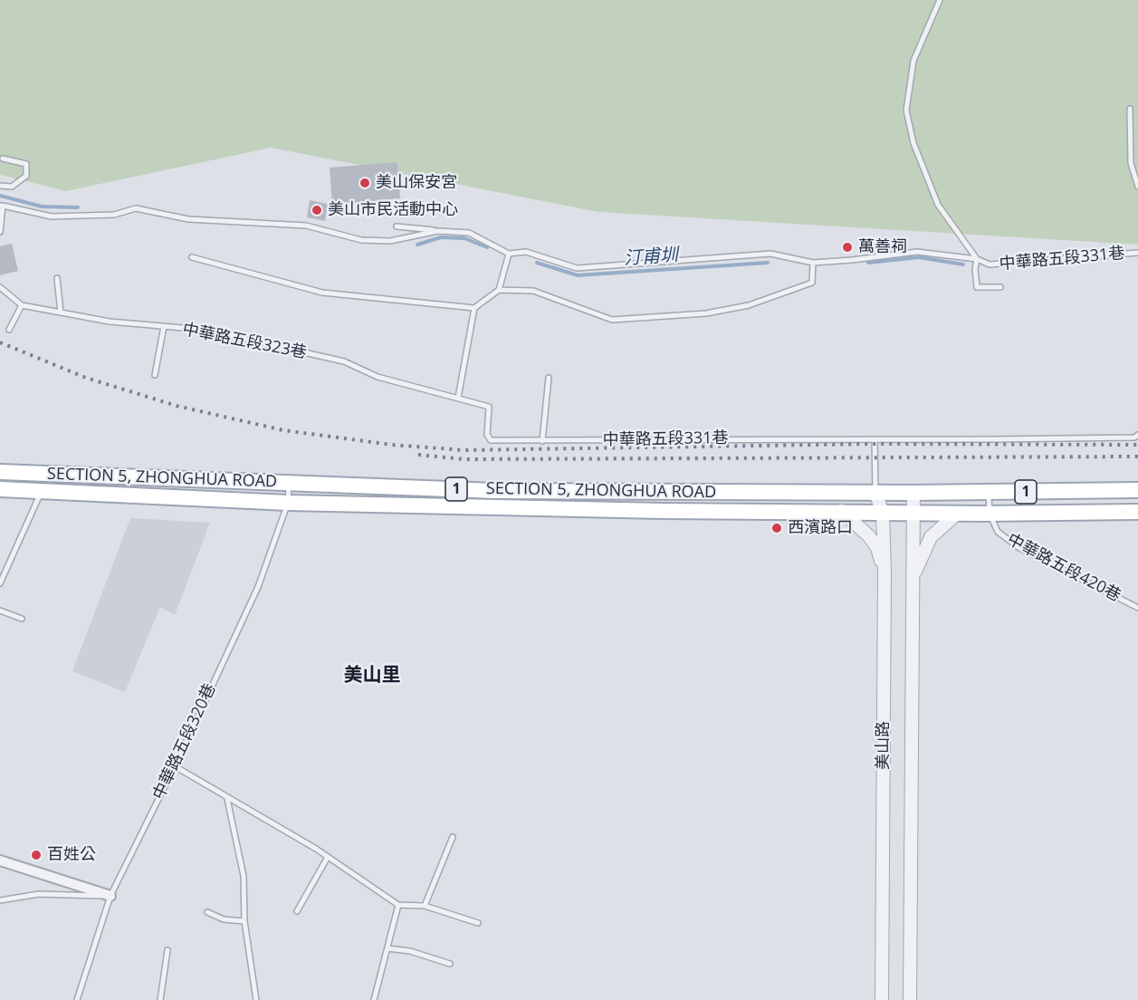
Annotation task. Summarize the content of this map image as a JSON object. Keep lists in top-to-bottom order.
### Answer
{
  "streets": {
    "main road": ["SECTION 5, ZHONGHUA ROAD", "1"],
    "street": ["美山路"],
    "lane": [
      "中華路五段331巷",
      "中華路五段323巷",
      "中華路五段420巷",
      "中華路五段320巷"
    ]
  },
  "crossings": [
    ["中華路五段331巷", "中華路五段323巷"],
    ["SECTION 5, ZHONGHUA ROAD", "中華路五段420巷"],
    ["SECTION 5, ZHONGHUA ROAD", "中華路五段320巷"],
    ["SECTION 5, ZHONGHUA ROAD", "美山路"]
  ],
  "districts": ["美山里"],
  "water": ["汀甫圳"],
  "places": [
    "美山保安宮",
    "美山市民活動中心",
    "萬善祠",
    "西濱路口",
    "百姓公"
  ]
}
